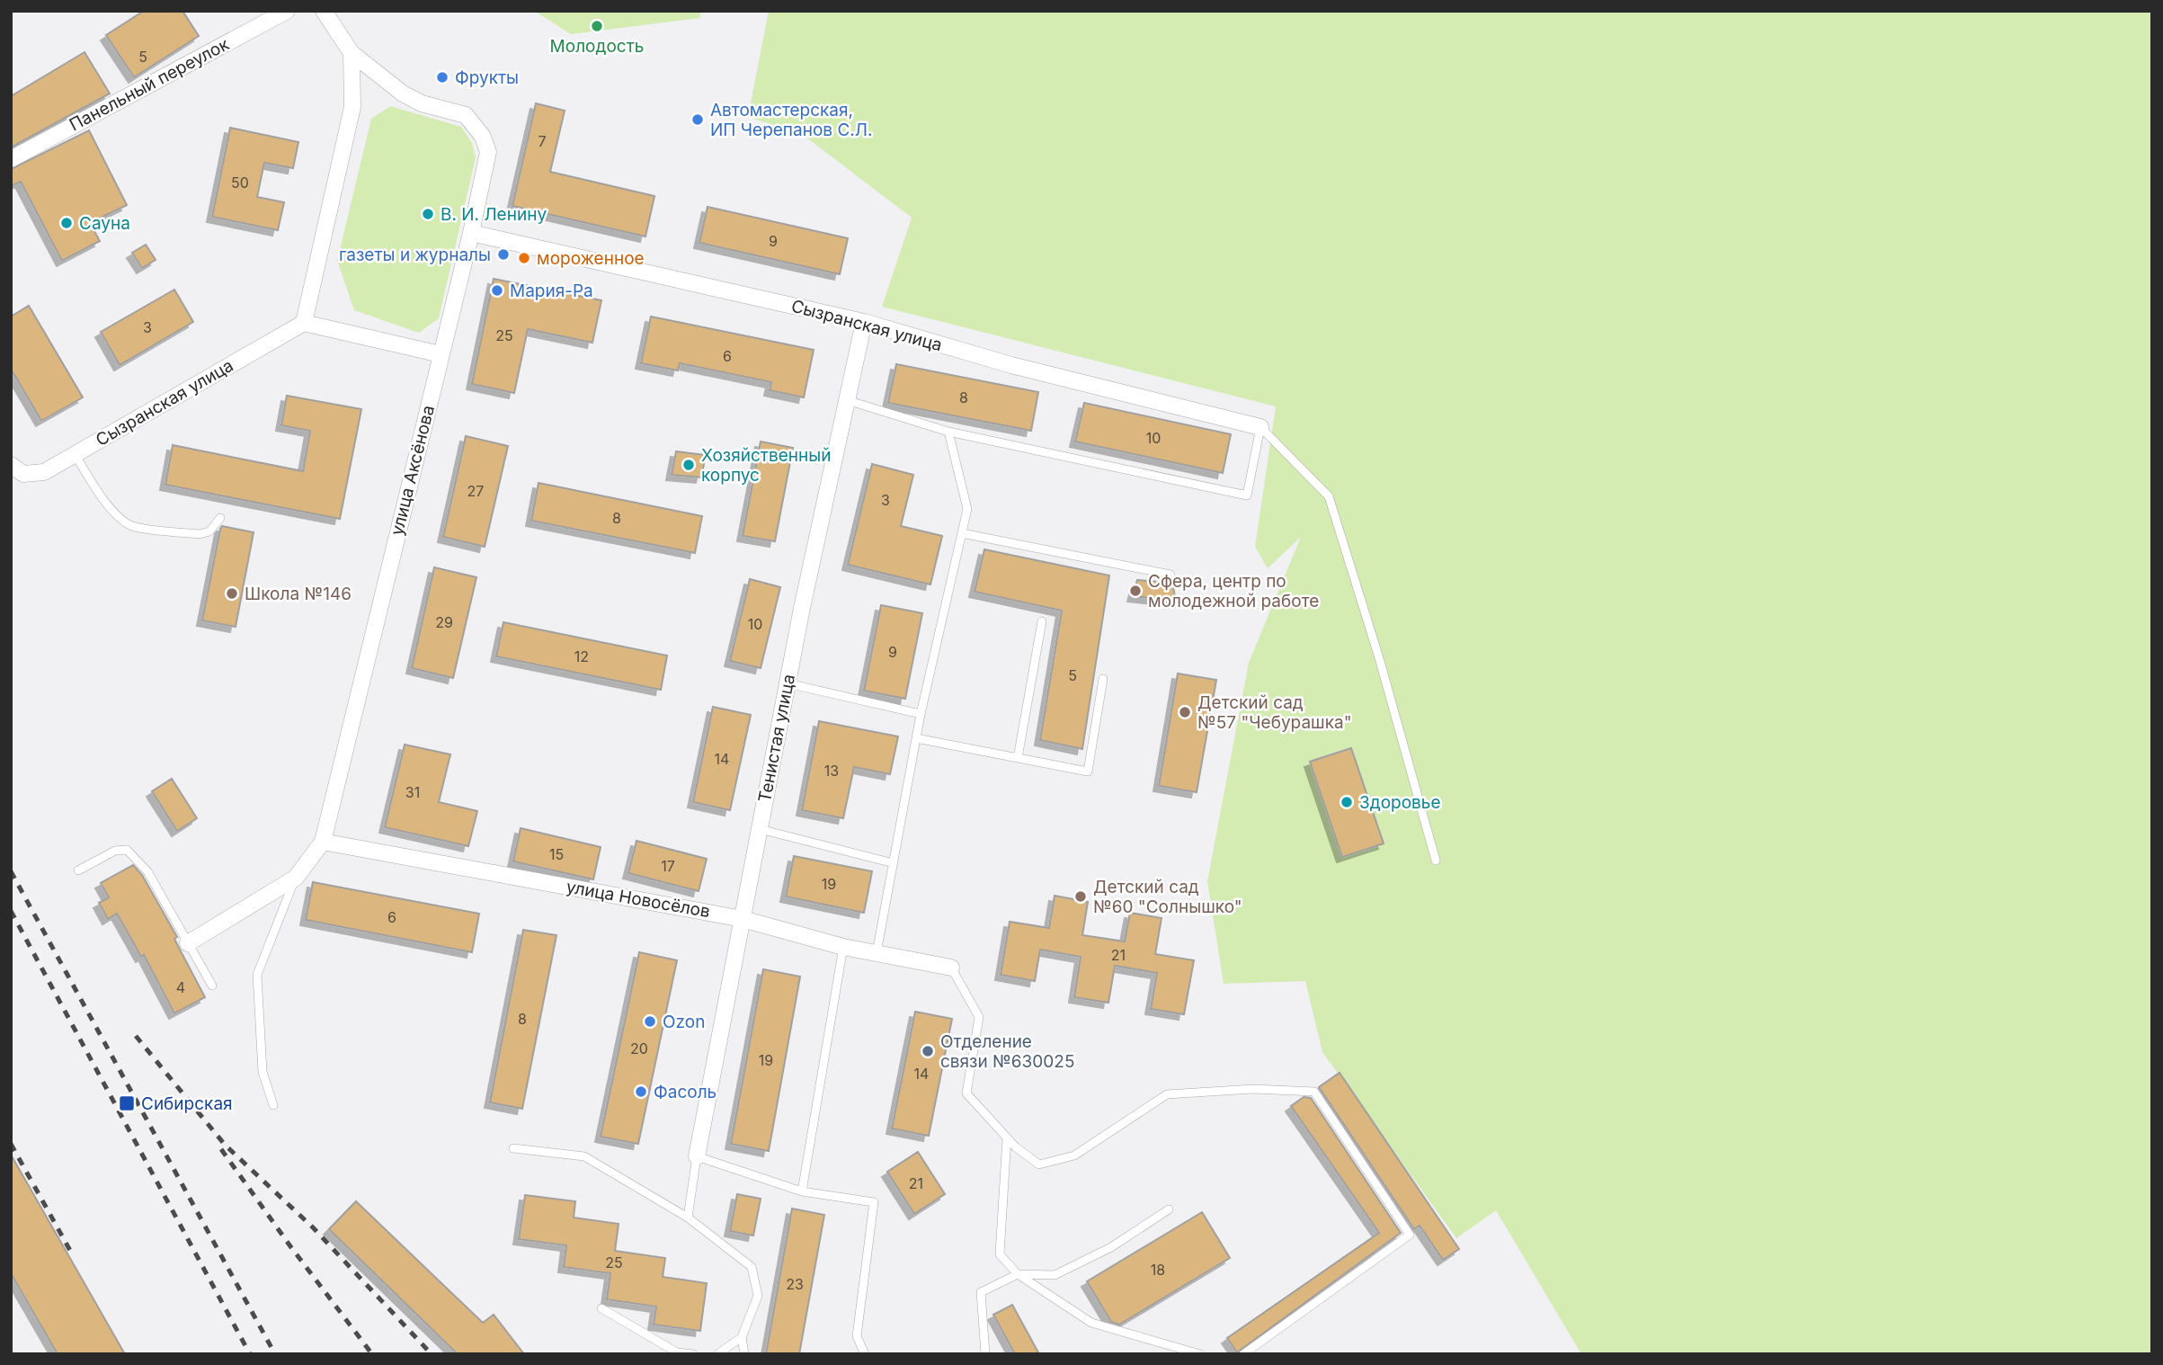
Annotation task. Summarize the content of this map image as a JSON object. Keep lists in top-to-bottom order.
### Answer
{
  "streets": {
    "street": [
      "Панельный переулок",
      "Сызранская улица",
      "улица Аксёнова",
      "Тенистая улица",
      "улица Новосёлов"
    ]
  },
  "crossings": [
    ["Сызранская улица", "улица Аксёнова"],
    ["Сызранская улица", "Тенистая улица"],
    ["улица Аксёнова", "улица Новосёлов"],
    ["Тенистая улица", "улица Новосёлов"]
  ],
  "places": {
    "other": [
      "Молодость",
      "Фрукты",
      "Автомастерская, ИП Черепанов С.Л.",
      "В. И. Ленину",
      "Сауна",
      "газеты и журналы",
      "мороженное",
      "Мария-Ра",
      "Хозяйственный корпус",
      "Сфера, центр по молодежной работе",
      "Школа №146",
      "Детский сад №57 \"Чебурашка\"",
      "Здоровье",
      "Детский сад №60 \"Солнышко\"",
      "Ozon",
      "Отделение связи №630025",
      "Фасоль"
    ],
    "transit": ["Сибирская"]
  },
  "house_numbers": [
    "5",
    "7",
    "50",
    "9",
    "3",
    "25",
    "6",
    "8",
    "10",
    "27",
    "3",
    "8",
    "29",
    "10",
    "9",
    "12",
    "5",
    "14",
    "13",
    "31",
    "15",
    "17",
    "19",
    "6",
    "21",
    "4",
    "8",
    "20",
    "19",
    "14",
    "21",
    "25",
    "18",
    "23"
  ]
}
